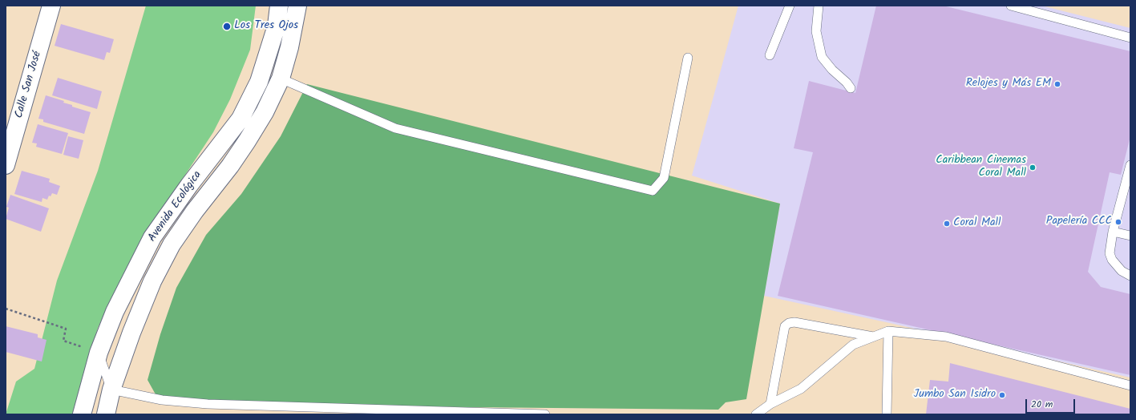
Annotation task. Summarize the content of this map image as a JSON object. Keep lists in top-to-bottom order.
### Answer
{
  "streets": {
    "main road": ["Calle San José", "Avenida Ecológica"]
  },
  "places": [
    "Los Tres Ojos",
    "Relojes y Más EM",
    "Caribbean Cinemas Coral Mall",
    "Papelería CCC",
    "Coral Mall",
    "Jumbo San Isidro"
  ],
  "scale_bar": "20 m"
}
